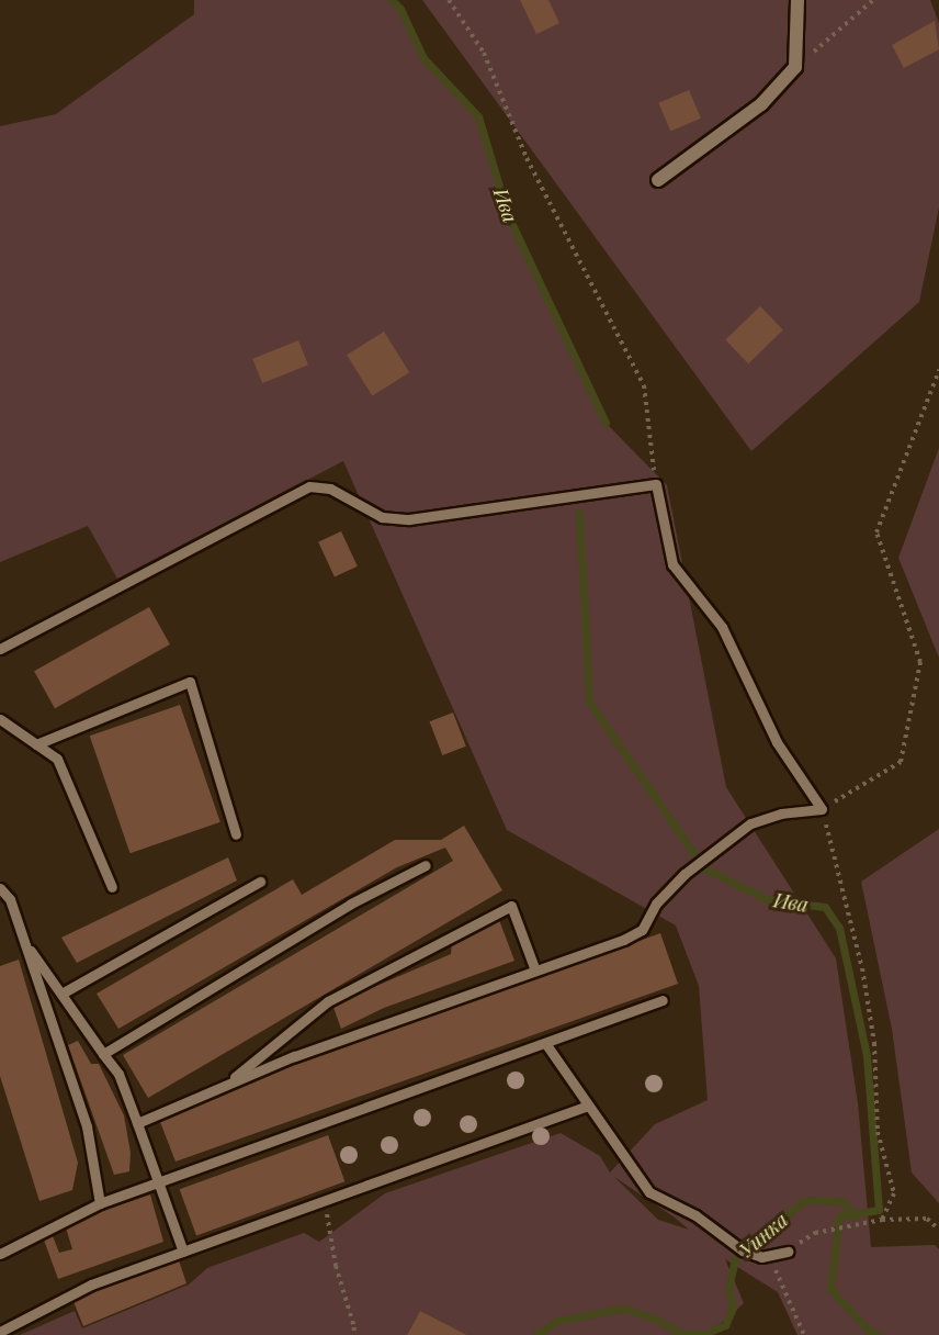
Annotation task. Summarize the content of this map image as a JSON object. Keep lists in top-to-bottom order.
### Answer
{
  "water": ["Ива", "Уинка"]
}
